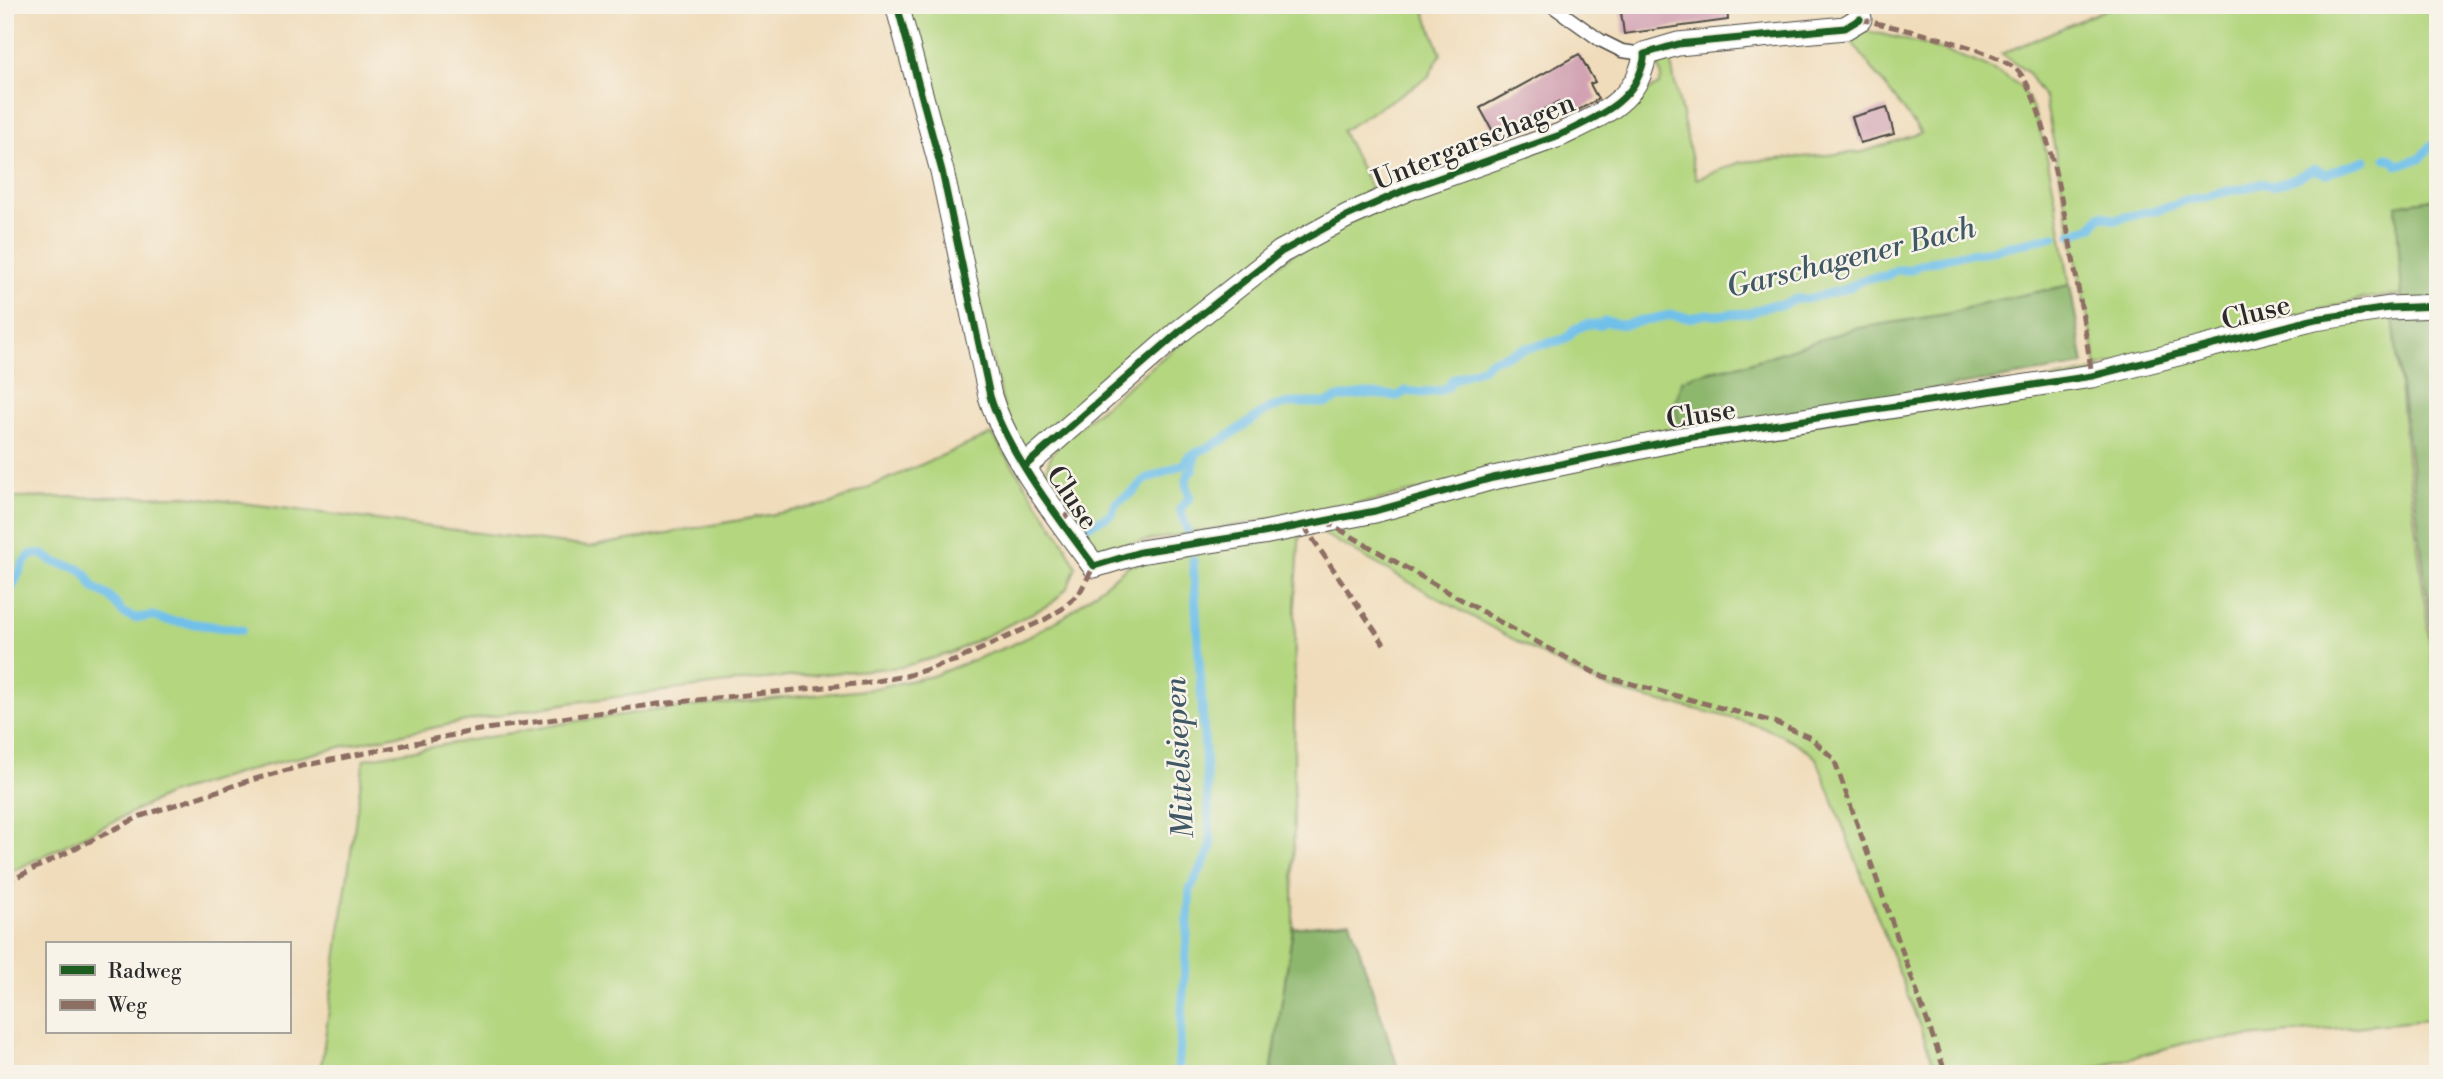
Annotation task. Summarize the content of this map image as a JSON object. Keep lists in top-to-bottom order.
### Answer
{
  "streets": {
    "street": ["Untergarschagen", "Cluse"]
  },
  "crossings": [
    ["Untergarschagen", "Cluse"]
  ],
  "water": ["Garschagener Bach", "Mittelsiepen"],
  "legend": ["Radweg", "Weg"]
}
